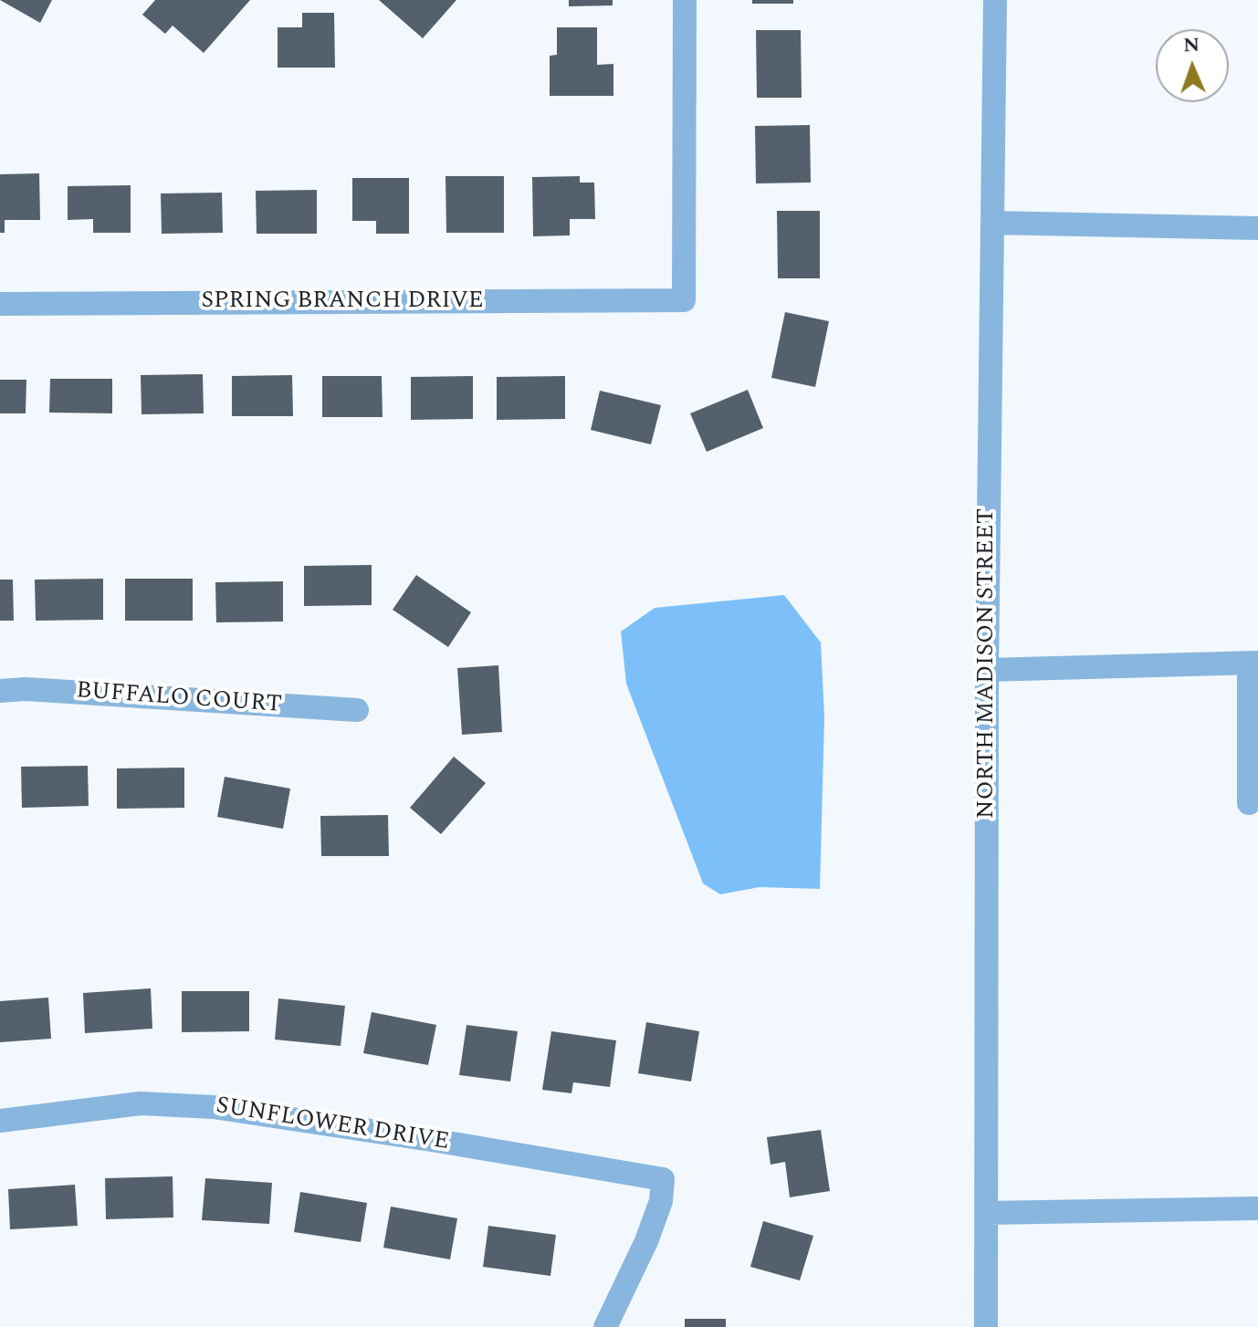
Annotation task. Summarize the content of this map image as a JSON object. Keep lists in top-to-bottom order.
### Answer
{
  "streets": {
    "street": [
      "SPRING BRANCH DRIVE",
      "NORTH MADISON STREET",
      "BUFFALO COURT",
      "SUNFLOWER DRIVE"
    ]
  },
  "north": "top"
}
